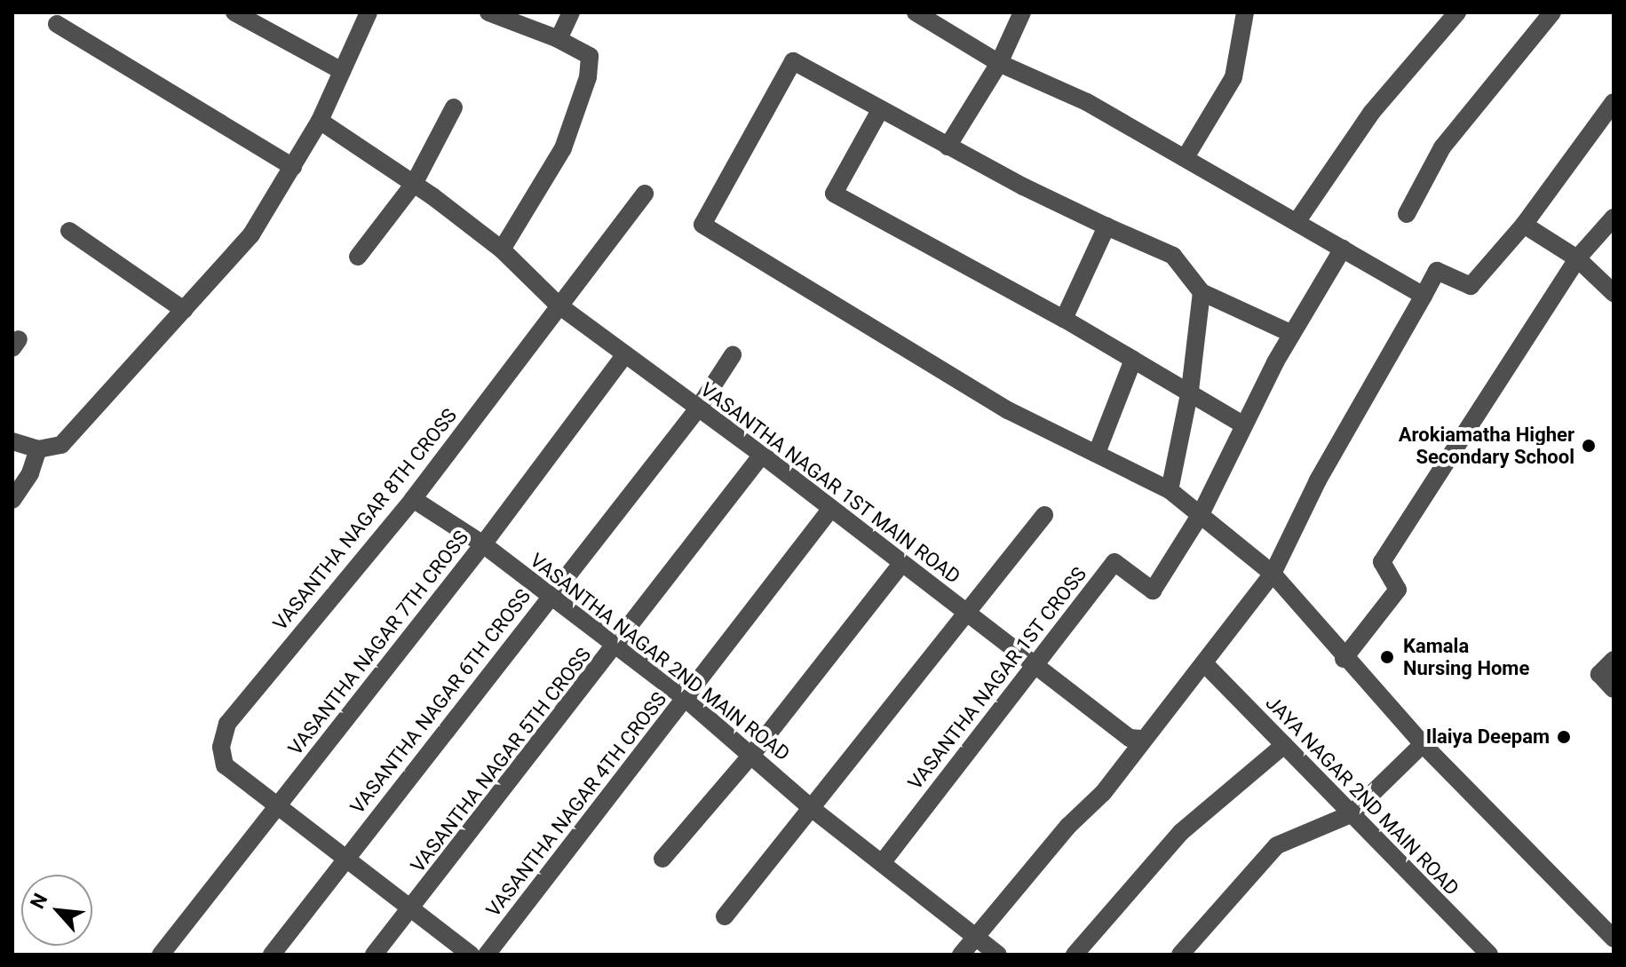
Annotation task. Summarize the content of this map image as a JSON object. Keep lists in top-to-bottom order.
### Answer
{
  "streets": {
    "street": [
      "VASANTHA NAGAR 1ST MAIN ROAD",
      "VASANTHA NAGAR 8TH CROSS",
      "VASANTHA NAGAR 7TH CROSS",
      "VASANTHA NAGAR 2ND MAIN ROAD",
      "VASANTHA NAGAR 1ST CROSS",
      "VASANTHA NAGAR 6TH CROSS",
      "VASANTHA NAGAR 5TH CROSS",
      "JAYA NAGAR 2ND MAIN ROAD",
      "VASANTHA NAGAR 4TH CROSS"
    ]
  },
  "crossings": [
    ["VASANTHA NAGAR 1ST MAIN ROAD", "VASANTHA NAGAR 8TH CROSS"],
    ["VASANTHA NAGAR 1ST MAIN ROAD", "VASANTHA NAGAR 7TH CROSS"],
    ["VASANTHA NAGAR 1ST MAIN ROAD", "VASANTHA NAGAR 1ST CROSS"],
    ["VASANTHA NAGAR 1ST MAIN ROAD", "VASANTHA NAGAR 6TH CROSS"],
    ["VASANTHA NAGAR 1ST MAIN ROAD", "VASANTHA NAGAR 5TH CROSS"],
    ["VASANTHA NAGAR 1ST MAIN ROAD", "VASANTHA NAGAR 4TH CROSS"],
    ["VASANTHA NAGAR 8TH CROSS", "VASANTHA NAGAR 7TH CROSS"],
    ["VASANTHA NAGAR 8TH CROSS", "VASANTHA NAGAR 2ND MAIN ROAD"],
    ["VASANTHA NAGAR 7TH CROSS", "VASANTHA NAGAR 2ND MAIN ROAD"],
    ["VASANTHA NAGAR 2ND MAIN ROAD", "VASANTHA NAGAR 1ST CROSS"],
    ["VASANTHA NAGAR 2ND MAIN ROAD", "VASANTHA NAGAR 6TH CROSS"],
    ["VASANTHA NAGAR 2ND MAIN ROAD", "VASANTHA NAGAR 5TH CROSS"],
    ["VASANTHA NAGAR 2ND MAIN ROAD", "VASANTHA NAGAR 4TH CROSS"]
  ],
  "places": ["Arokiamatha Higher Secondary School", "Kamala Nursing Home", "Ilaiya Deepam"],
  "north": "top left"
}
